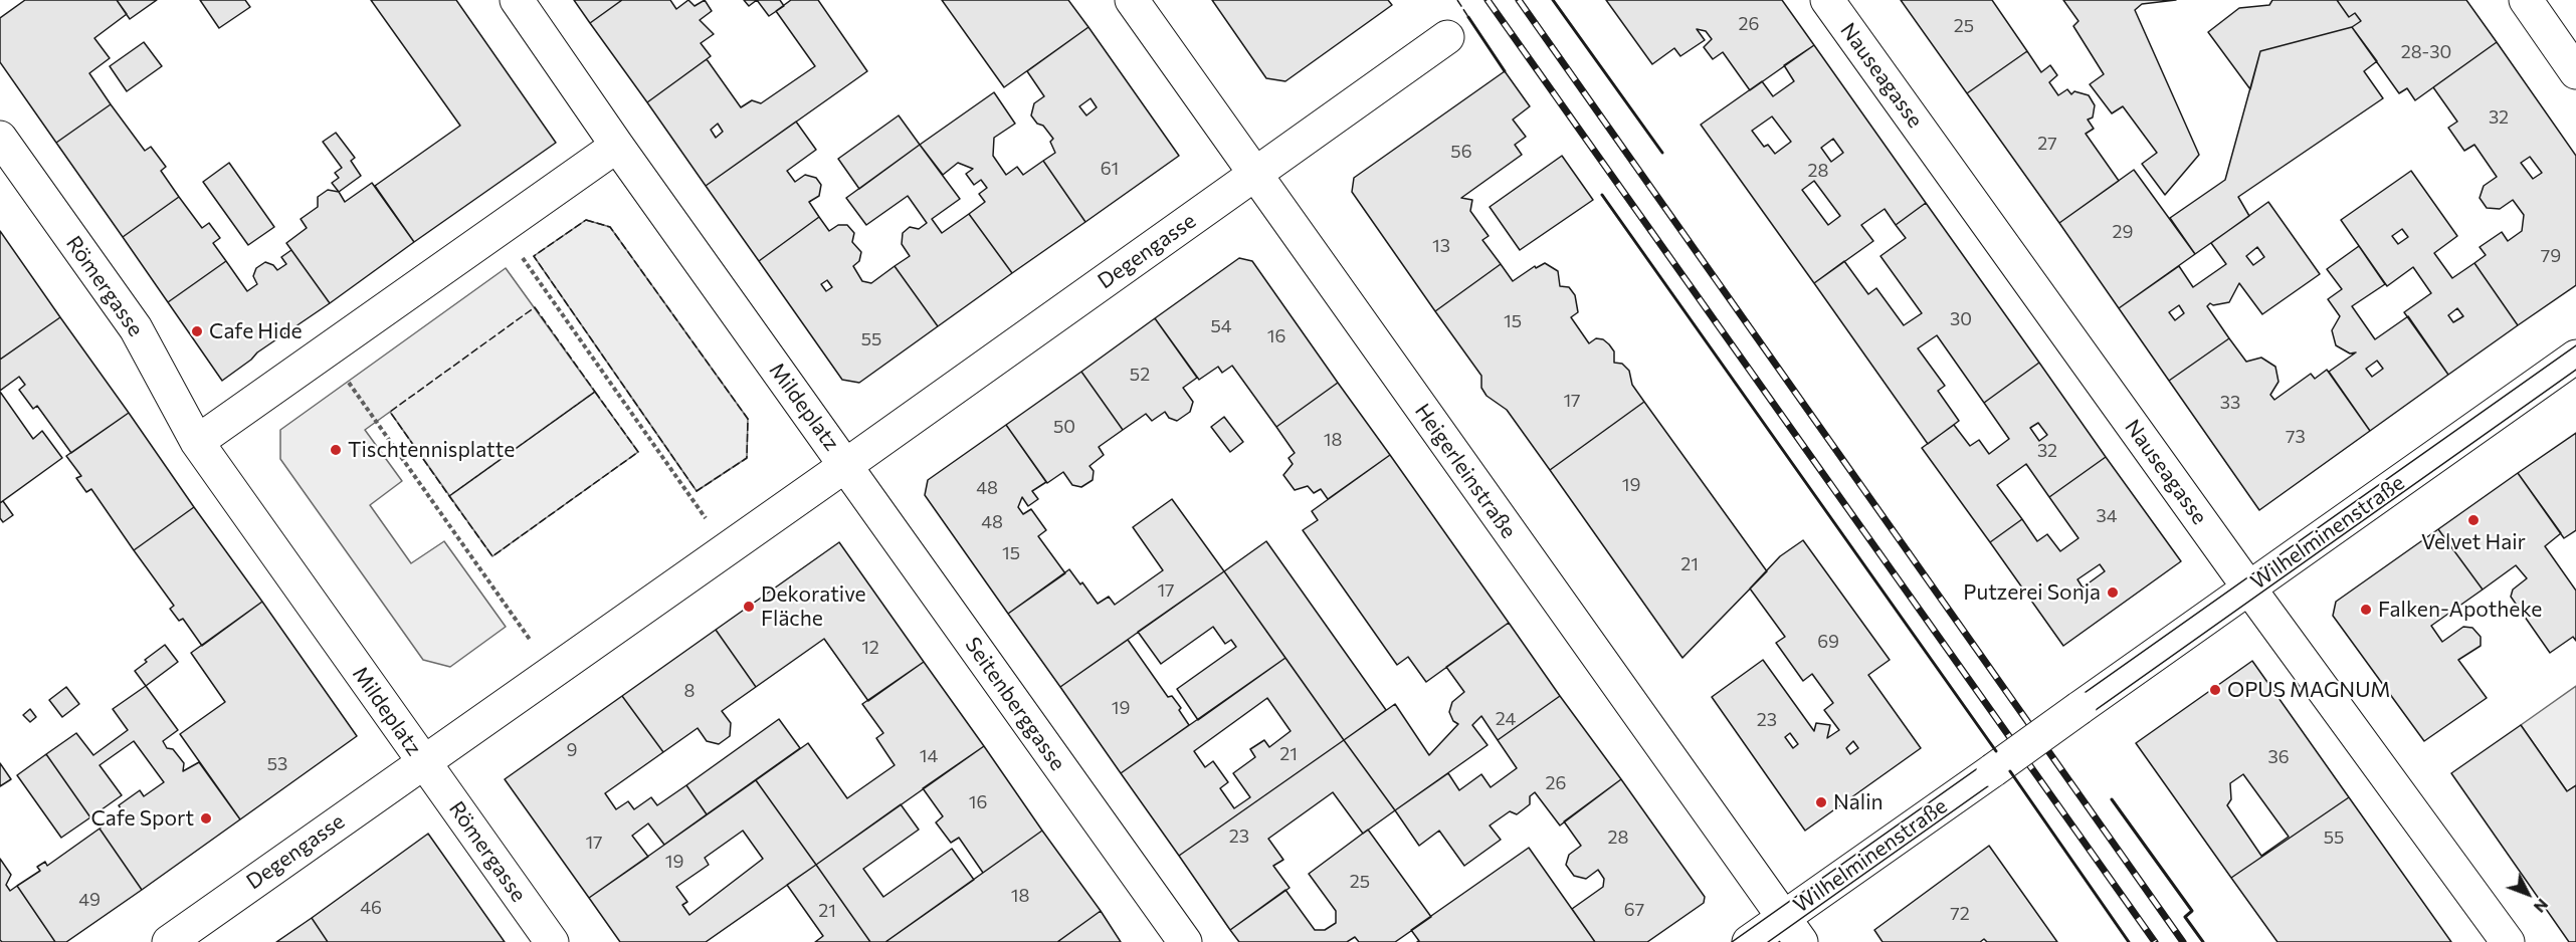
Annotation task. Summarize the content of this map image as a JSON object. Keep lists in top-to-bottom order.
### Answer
{
  "streets": {
    "street": [
      "Nauseagasse",
      "Degengasse",
      "Römergasse",
      "Mildeplatz",
      "Heigerleinstraße",
      "Wilhelminenstraße",
      "Seitenberggasse"
    ]
  },
  "crossings": [
    ["Nauseagasse", "Wilhelminenstraße"],
    ["Degengasse", "Römergasse"],
    ["Degengasse", "Mildeplatz"],
    ["Degengasse", "Heigerleinstraße"],
    ["Degengasse", "Seitenberggasse"],
    ["Römergasse", "Mildeplatz"],
    ["Mildeplatz", "Seitenberggasse"],
    ["Heigerleinstraße", "Wilhelminenstraße"]
  ],
  "places": [
    "Cafe Hide",
    "Tischtennisplatte",
    "Velvet Hair",
    "Putzerei Sonja",
    "Dekorative Fläche",
    "Falken-Apotheke",
    "OPUS MAGNUM",
    "Nalin",
    "Cafe Sport"
  ],
  "house_numbers": [
    "26",
    "25",
    "28-30",
    "32",
    "27",
    "56",
    "61",
    "28",
    "29",
    "13",
    "79",
    "30",
    "15",
    "54",
    "16",
    "55",
    "52",
    "17",
    "33",
    "50",
    "73",
    "18",
    "32",
    "19",
    "48",
    "34",
    "48",
    "15",
    "21",
    "17",
    "69",
    "12",
    "8",
    "19",
    "24",
    "23",
    "9",
    "21",
    "14",
    "36",
    "53",
    "26",
    "16",
    "23",
    "28",
    "55",
    "17",
    "19",
    "25",
    "18",
    "49",
    "46",
    "67",
    "21",
    "72"
  ],
  "north": "bottom right"
}
